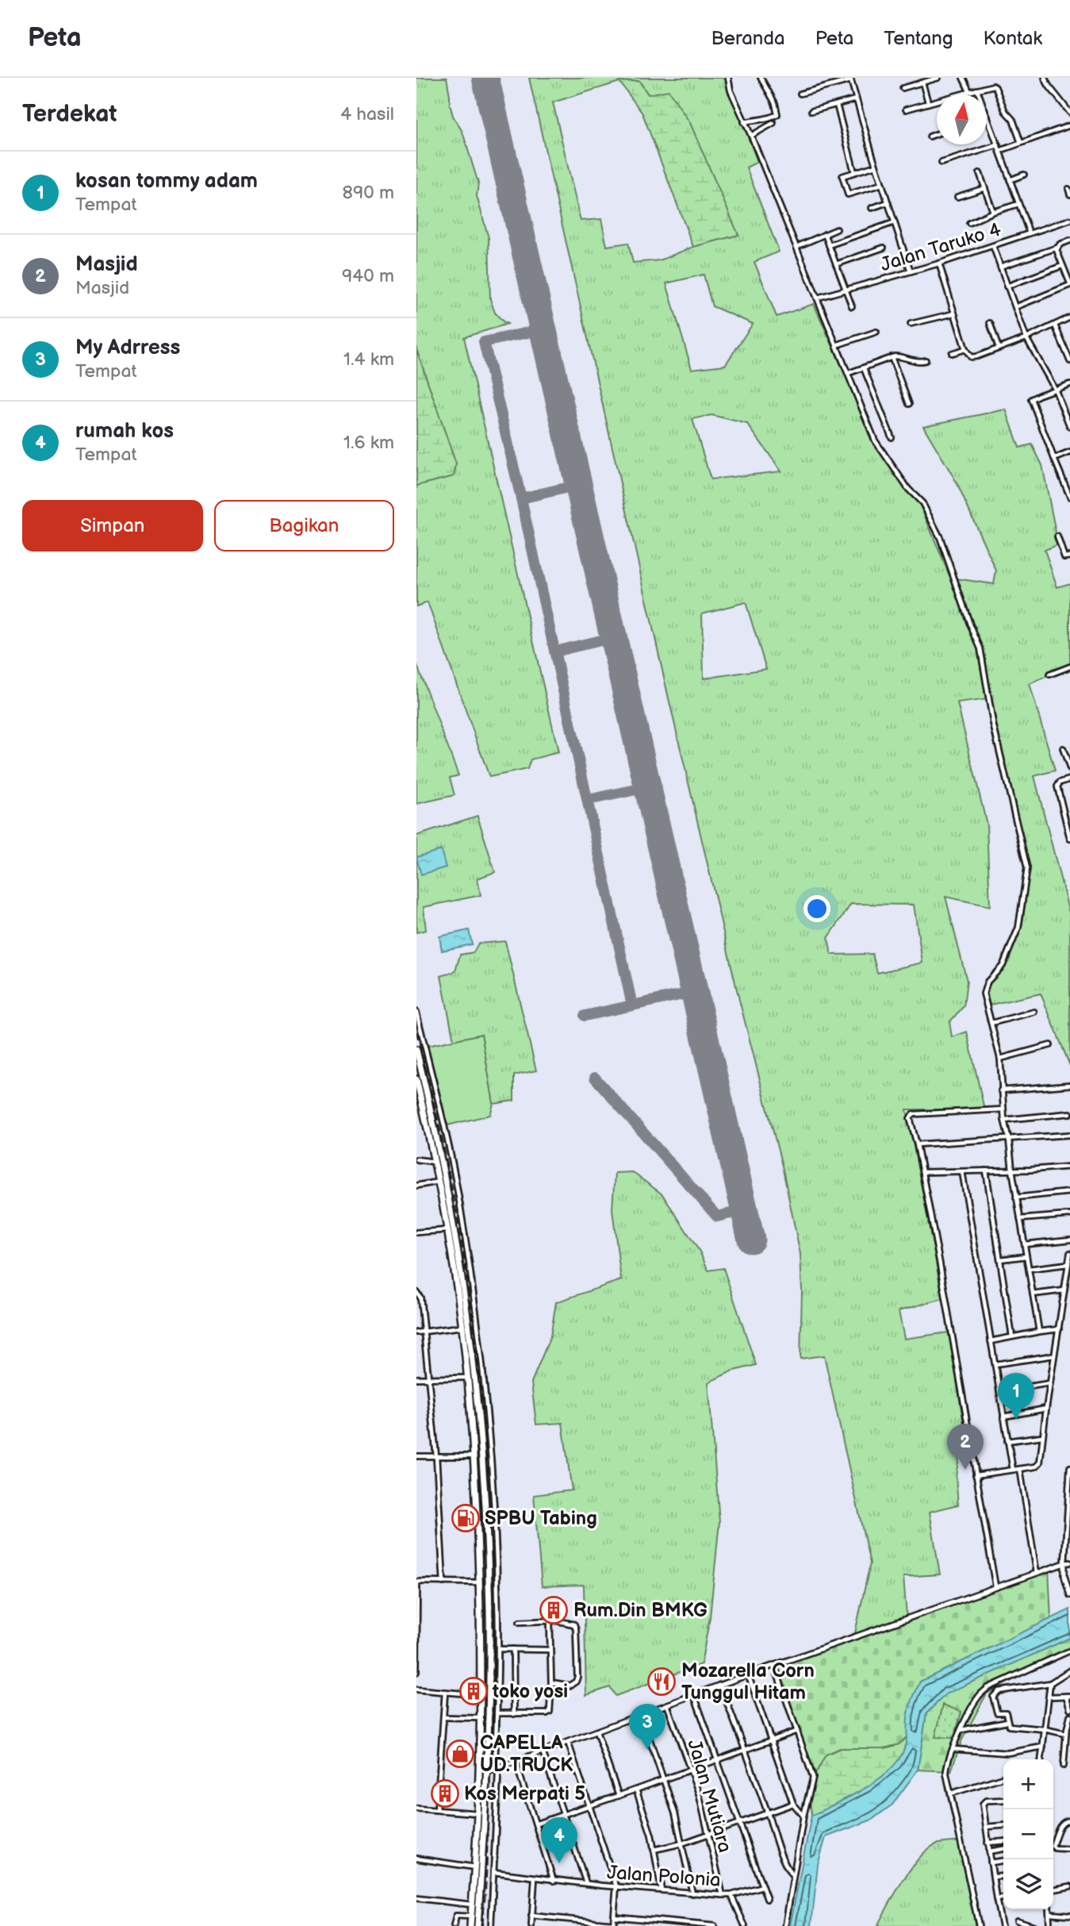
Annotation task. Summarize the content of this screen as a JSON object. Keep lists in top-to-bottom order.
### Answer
{
  "streets": {
    "street": ["Jalan Taruko 4", "Jalan Mutiara", "Jalan Polonia"]
  },
  "crossings": [
    ["Jalan Mutiara", "Jalan Polonia"]
  ],
  "places": {
    "fuel station": ["SPBU Tabing"],
    "building": ["Rum.Din BMKG", "toko yosi", "Kos Merpati 5"],
    "restaurant": ["Mozarella Corn Tunggul Hitam"],
    "shop": ["CAPELLA UD.TRUCK"]
  },
  "north": "top",
  "page": {
    "header": "Peta",
    "nav": [
      "Beranda",
      "Peta",
      "Tentang",
      "Kontak"
    ],
    "heading": ["Terdekat", "4 hasil"],
    "list": [
      {
        "mark": "1",
        "name": "kosan tommy adam",
        "note": "Tempat",
        "value": "890 m"
      },
      {
        "mark": "2",
        "name": "Masjid",
        "note": "Masjid",
        "value": "940 m"
      },
      {
        "mark": "3",
        "name": "My Adrress",
        "note": "Tempat",
        "value": "1.4 km"
      },
      {
        "mark": "4",
        "name": "rumah kos",
        "note": "Tempat",
        "value": "1.6 km"
      }
    ],
    "buttons": ["Simpan", "Bagikan"],
    "pins": [
      "1",
      "2",
      "3",
      "4"
    ],
    "map_buttons": ["+", "−"]
  }
}
